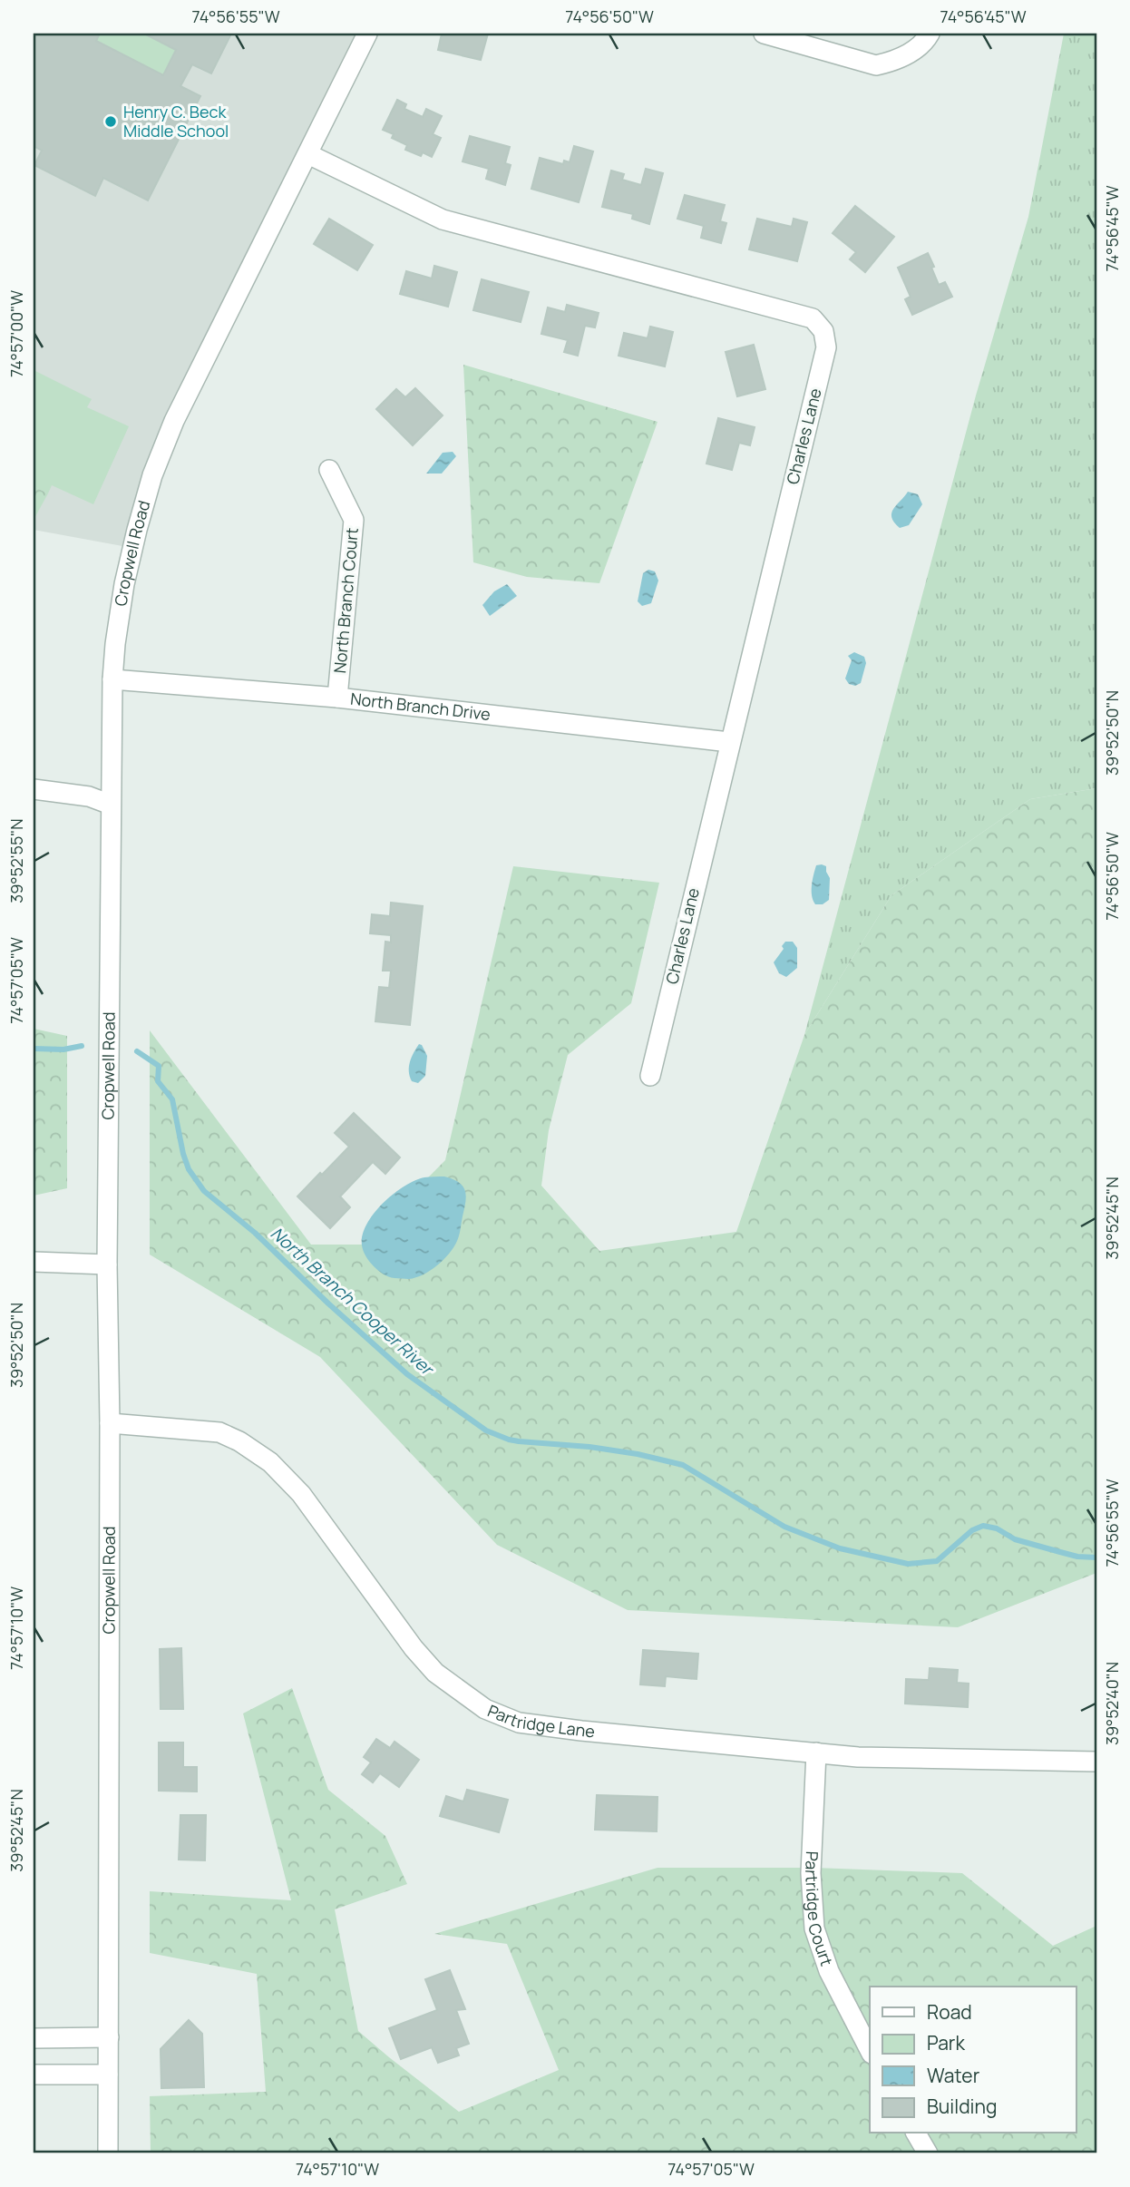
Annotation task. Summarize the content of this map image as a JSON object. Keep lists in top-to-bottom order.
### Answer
{
  "streets": {
    "street": [
      "Charles Lane",
      "Cropwell Road",
      "North Branch Court",
      "North Branch Drive",
      "Partridge Lane",
      "Partridge Court"
    ]
  },
  "crossings": [
    ["Charles Lane", "Cropwell Road"],
    ["Charles Lane", "North Branch Drive"],
    ["Cropwell Road", "North Branch Drive"],
    ["Cropwell Road", "Partridge Lane"],
    ["North Branch Court", "North Branch Drive"],
    ["Partridge Lane", "Partridge Court"]
  ],
  "water": ["North Branch Cooper River"],
  "places": ["Henry C. Beck Middle School"],
  "legend": [
    "Road",
    "Park",
    "Water",
    "Building"
  ],
  "coordinates": [
    "74°56'55\"W",
    "74°56'50\"W",
    "74°56'45\"W",
    "74°57'00\"W",
    "39°52'50\"N",
    "39°52'55\"N",
    "74°57'05\"W",
    "39°52'45\"N",
    "74°57'10\"W",
    "39°52'40\"N"
  ]
}
